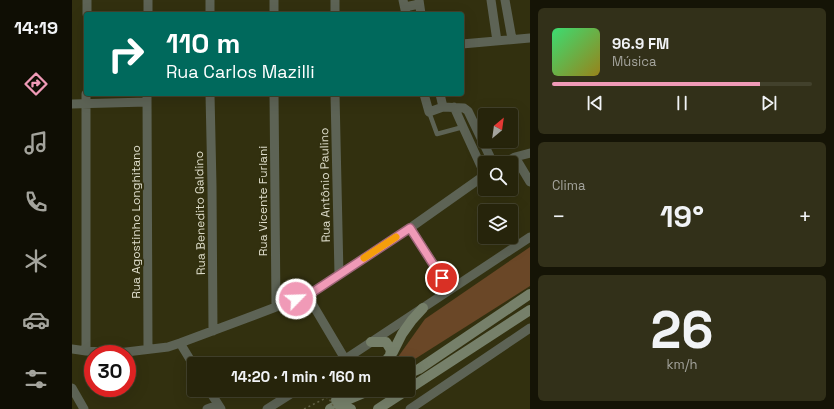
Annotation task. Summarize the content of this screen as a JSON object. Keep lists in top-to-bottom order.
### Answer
{
  "streets": {
    "street": [
      "Rua Antônio Paulino",
      "Rua Vicente Furlani",
      "Rua Benedito Galdino",
      "Rua Agostinho Longhitano"
    ]
  },
  "north": "top right",
  "page": {
    "tabs": "14:19",
    "turn": ["110 m", "Rua Carlos Mazilli"],
    "song": ["96.9 FM", "Música"],
    "tile": [
      "Clima",
      ["26", "km/h"]
    ],
    "heat": ["−", "19°", "+"],
    "limit": "30",
    "trip": "14:20 · 1 min · 160 m"
  }
}
